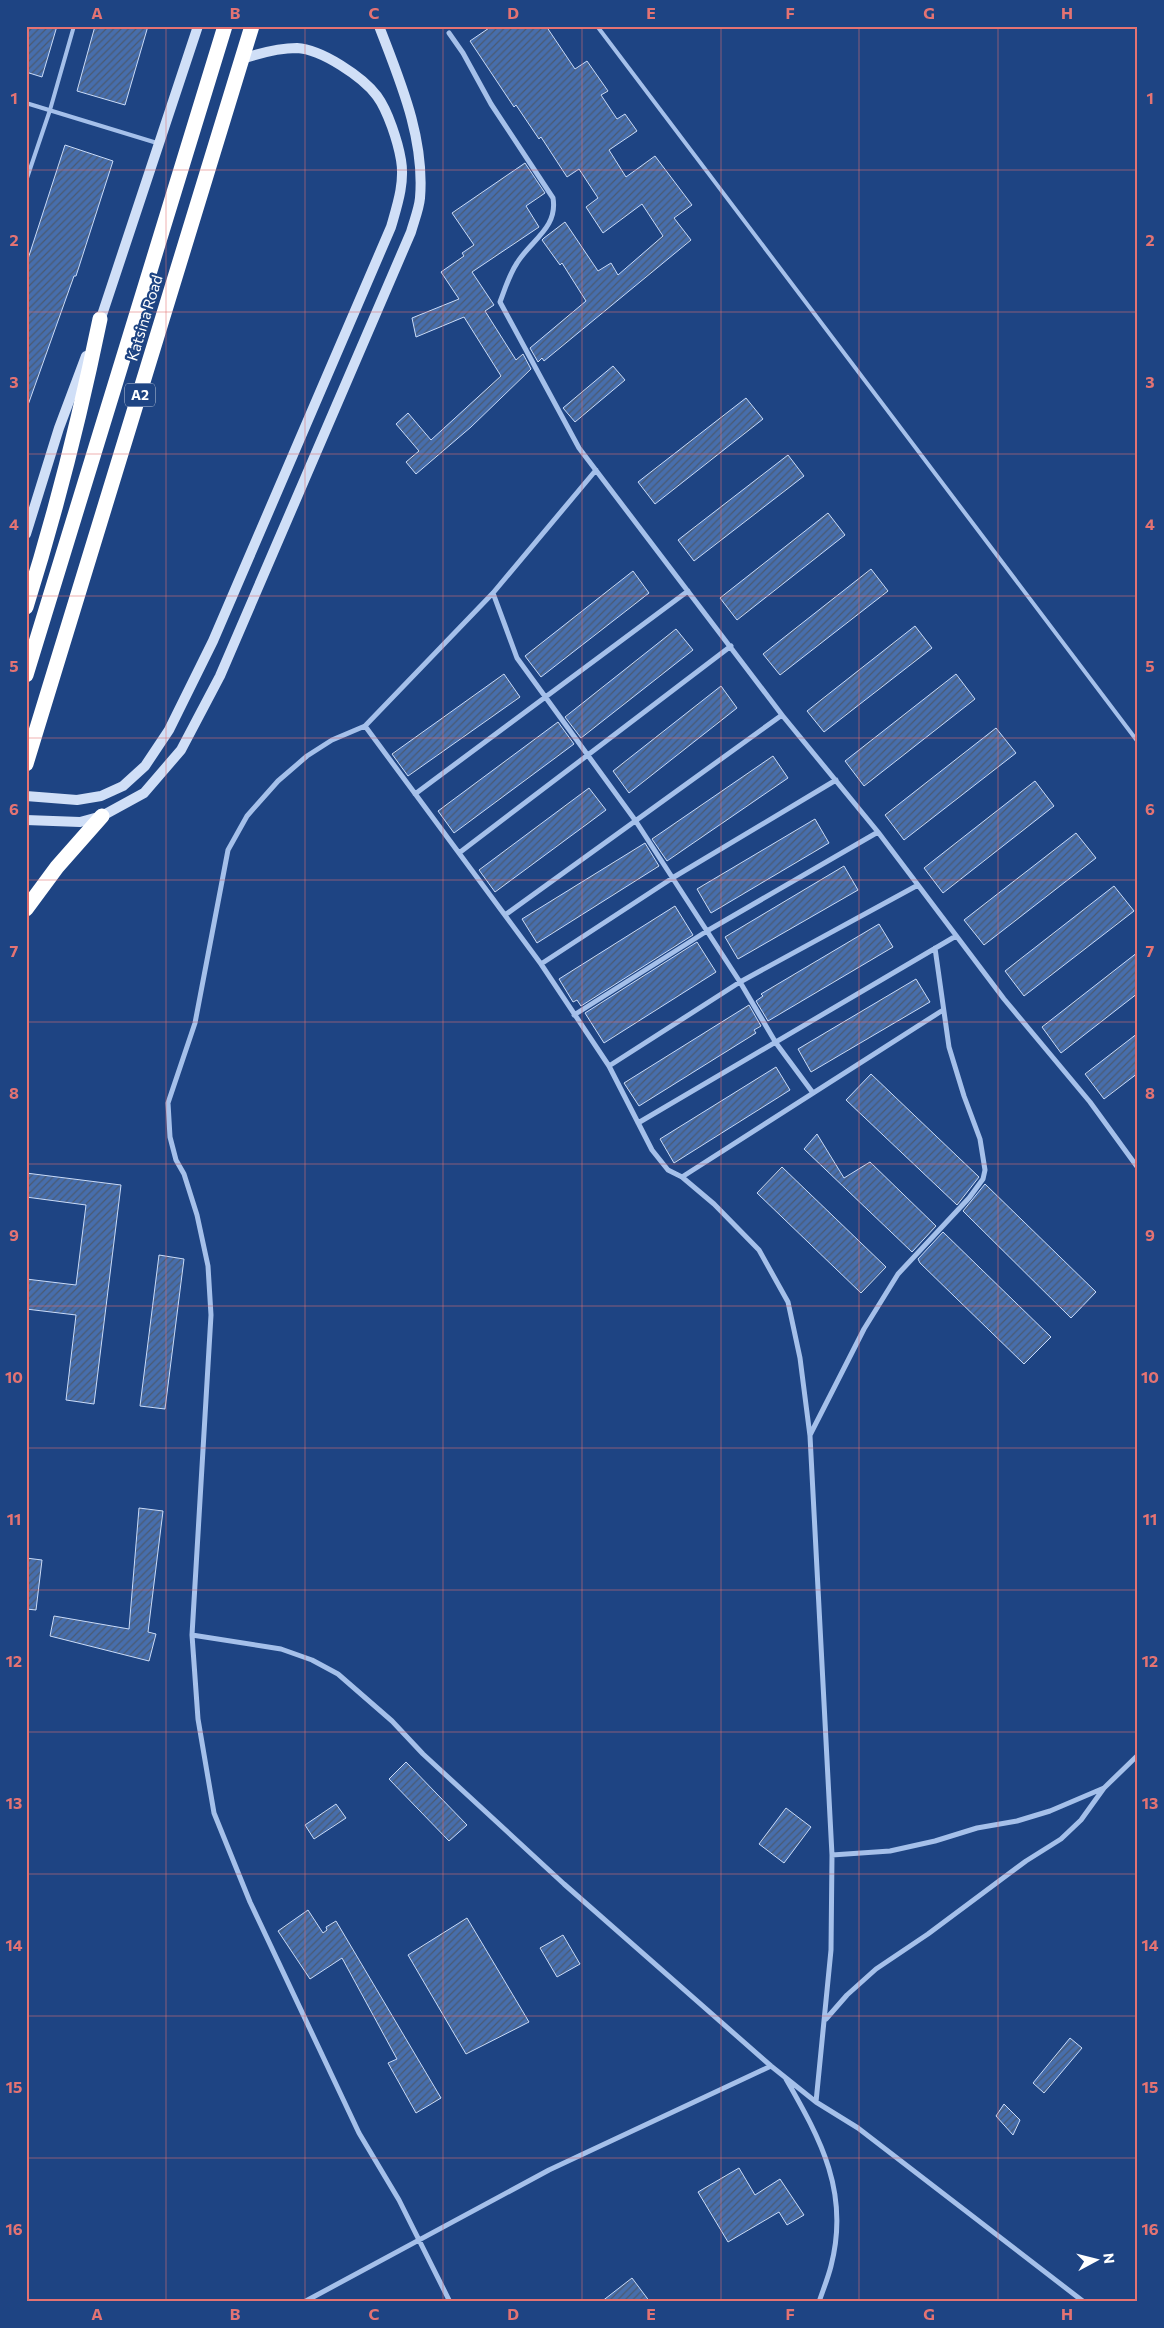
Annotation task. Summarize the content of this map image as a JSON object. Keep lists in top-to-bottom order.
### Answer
{
  "streets": {
    "highway": ["Katsina Road", "A2"]
  },
  "north": "right",
  "grid": {
    "columns": [
      "A",
      "B",
      "C",
      "D",
      "E",
      "F",
      "G",
      "H"
    ],
    "rows": [
      "1",
      "2",
      "3",
      "4",
      "5",
      "6",
      "7",
      "8",
      "9",
      "10",
      "11",
      "12",
      "13",
      "14",
      "15",
      "16"
    ]
  }
}
